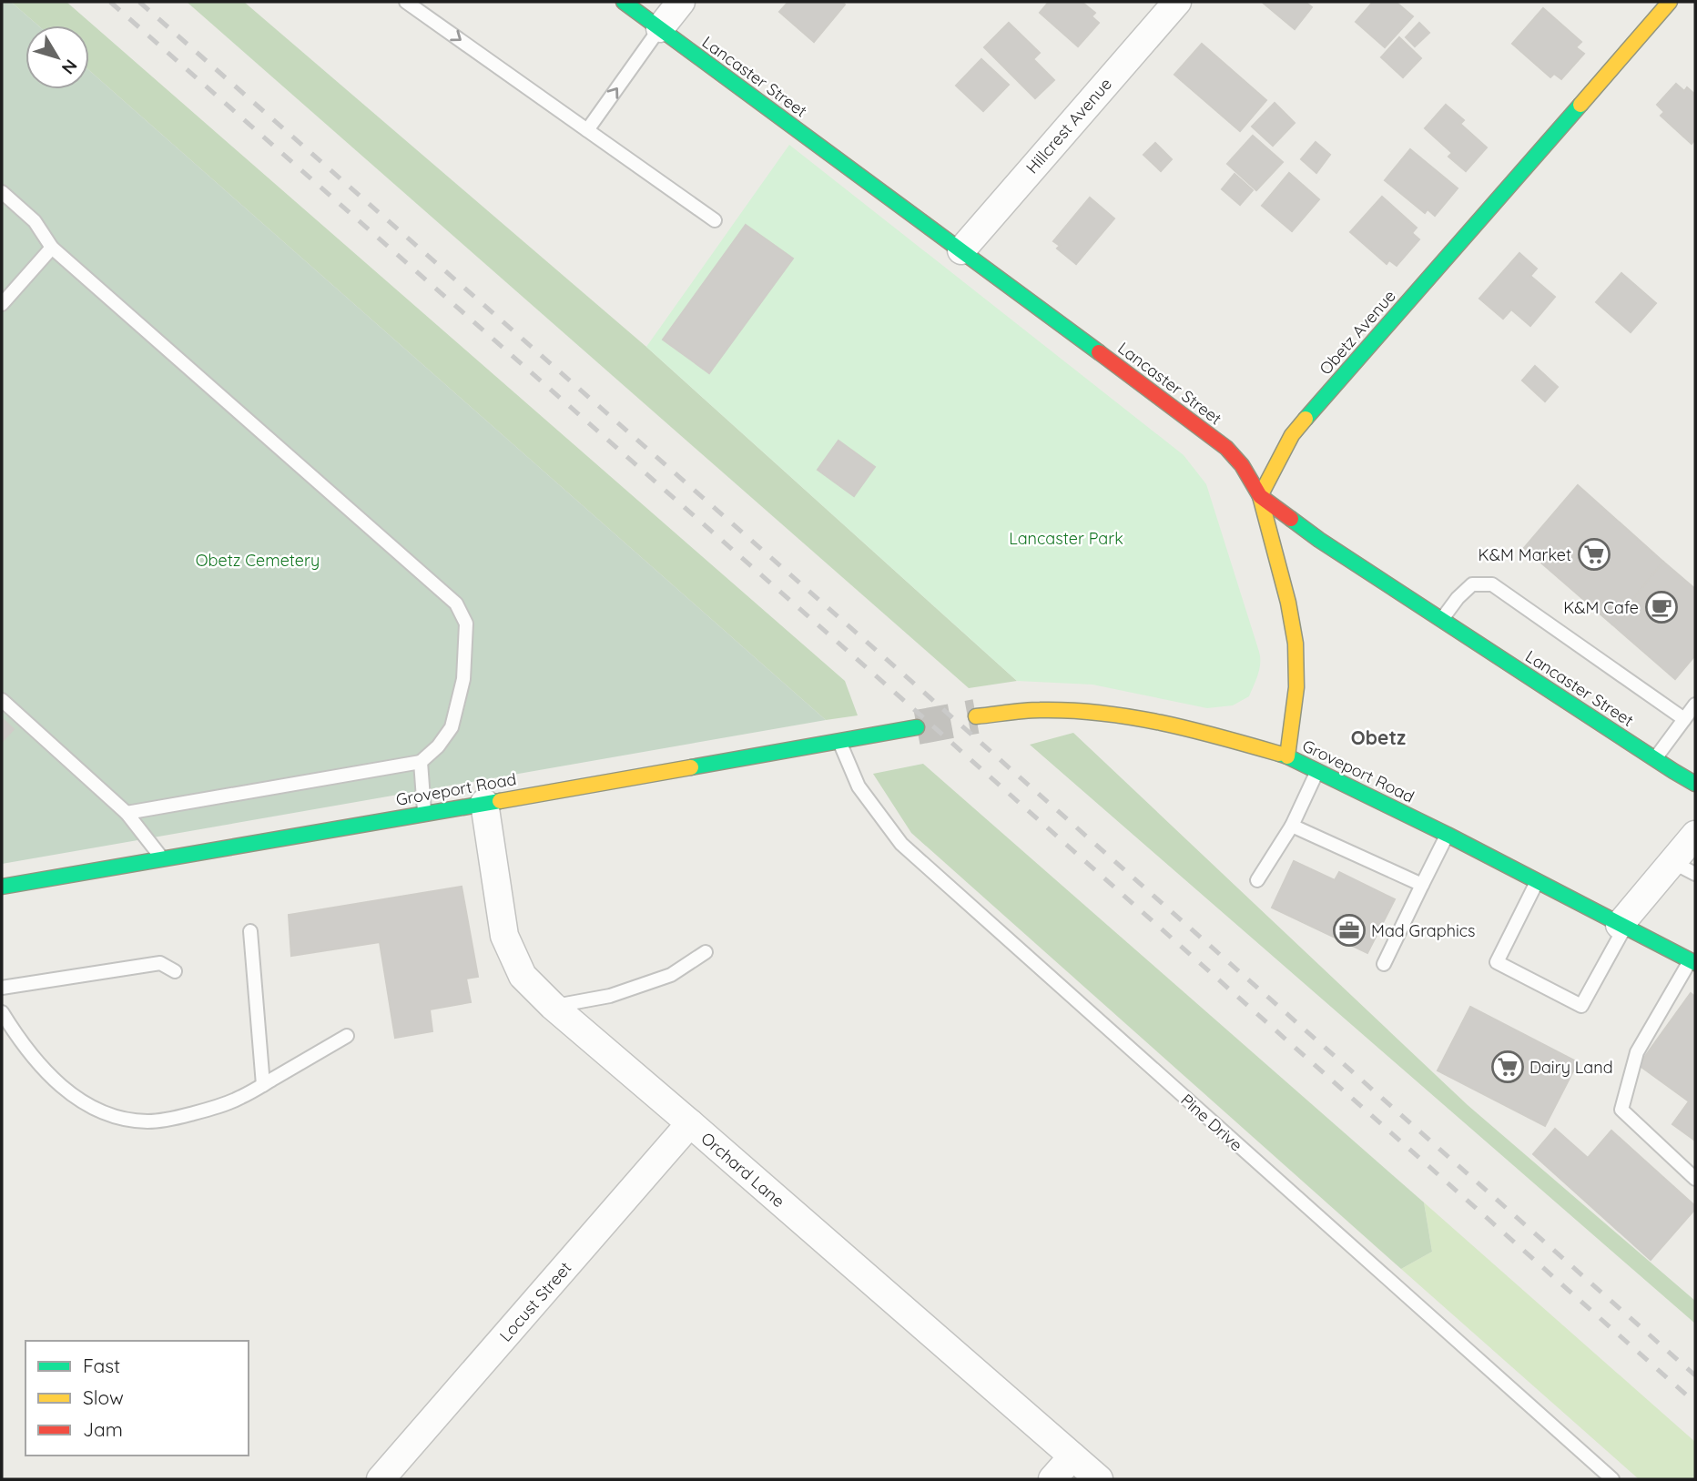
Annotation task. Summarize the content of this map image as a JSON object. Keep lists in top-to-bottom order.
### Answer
{
  "streets": {
    "street": [
      "Lancaster Street",
      "Hillcrest Avenue",
      "Obetz Avenue",
      "Groveport Road",
      "Orchard Lane",
      "Locust Street"
    ],
    "lane": ["Pine Drive"]
  },
  "crossings": [
    ["Lancaster Street", "Hillcrest Avenue"],
    ["Lancaster Street", "Obetz Avenue"],
    ["Groveport Road", "Pine Drive"],
    ["Groveport Road", "Orchard Lane"],
    ["Orchard Lane", "Locust Street"]
  ],
  "districts": ["Obetz"],
  "parks": ["Lancaster Park", "Obetz Cemetery"],
  "places": {
    "supermarket": ["K&M Market", "Dairy Land"],
    "cafe": ["K&M Cafe"],
    "office": ["Mad Graphics"]
  },
  "legend": ["Fast", "Slow", "Jam"],
  "north": "bottom right"
}
